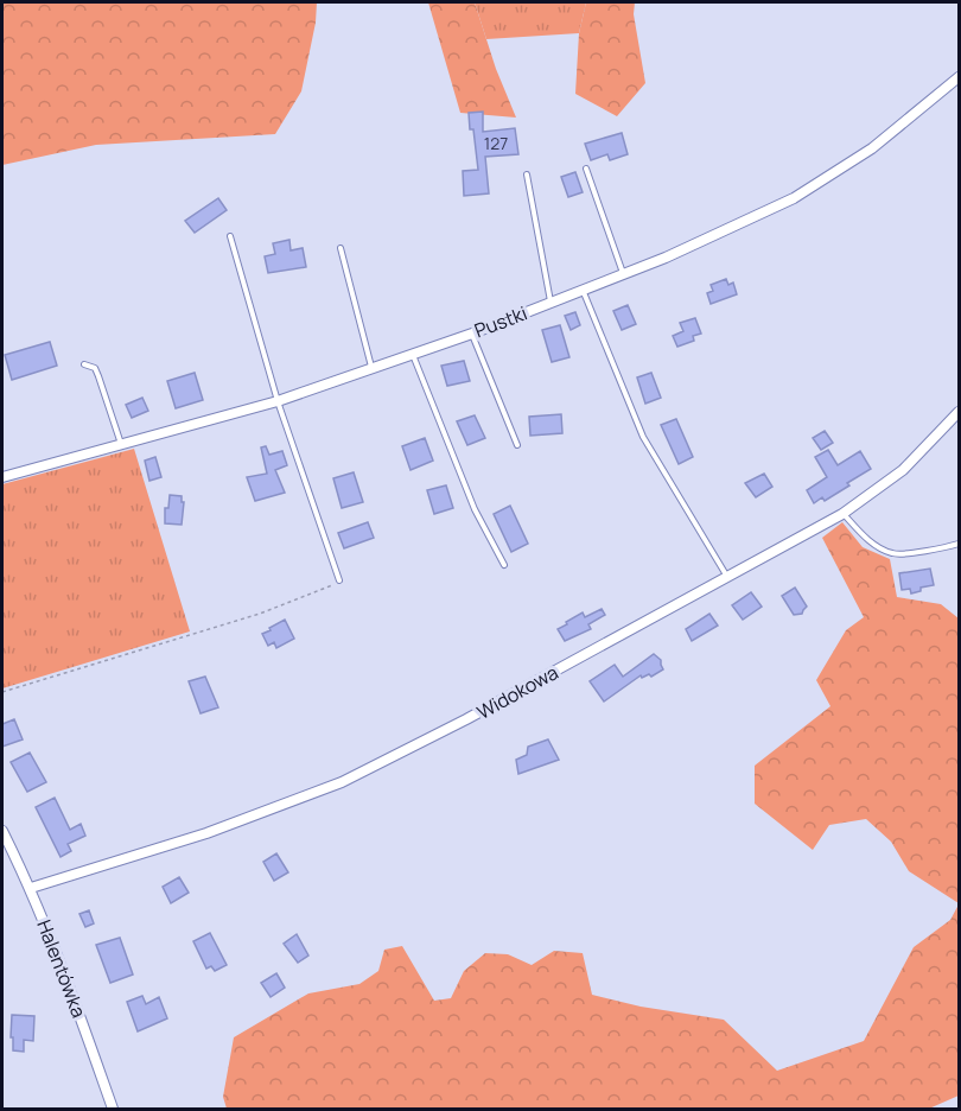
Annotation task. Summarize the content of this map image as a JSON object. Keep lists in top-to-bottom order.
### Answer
{
  "streets": {
    "street": ["Pustki", "Widokowa", "Halentówka"]
  },
  "crossings": [
    ["Widokowa", "Halentówka"]
  ],
  "house_numbers": ["127"]
}
